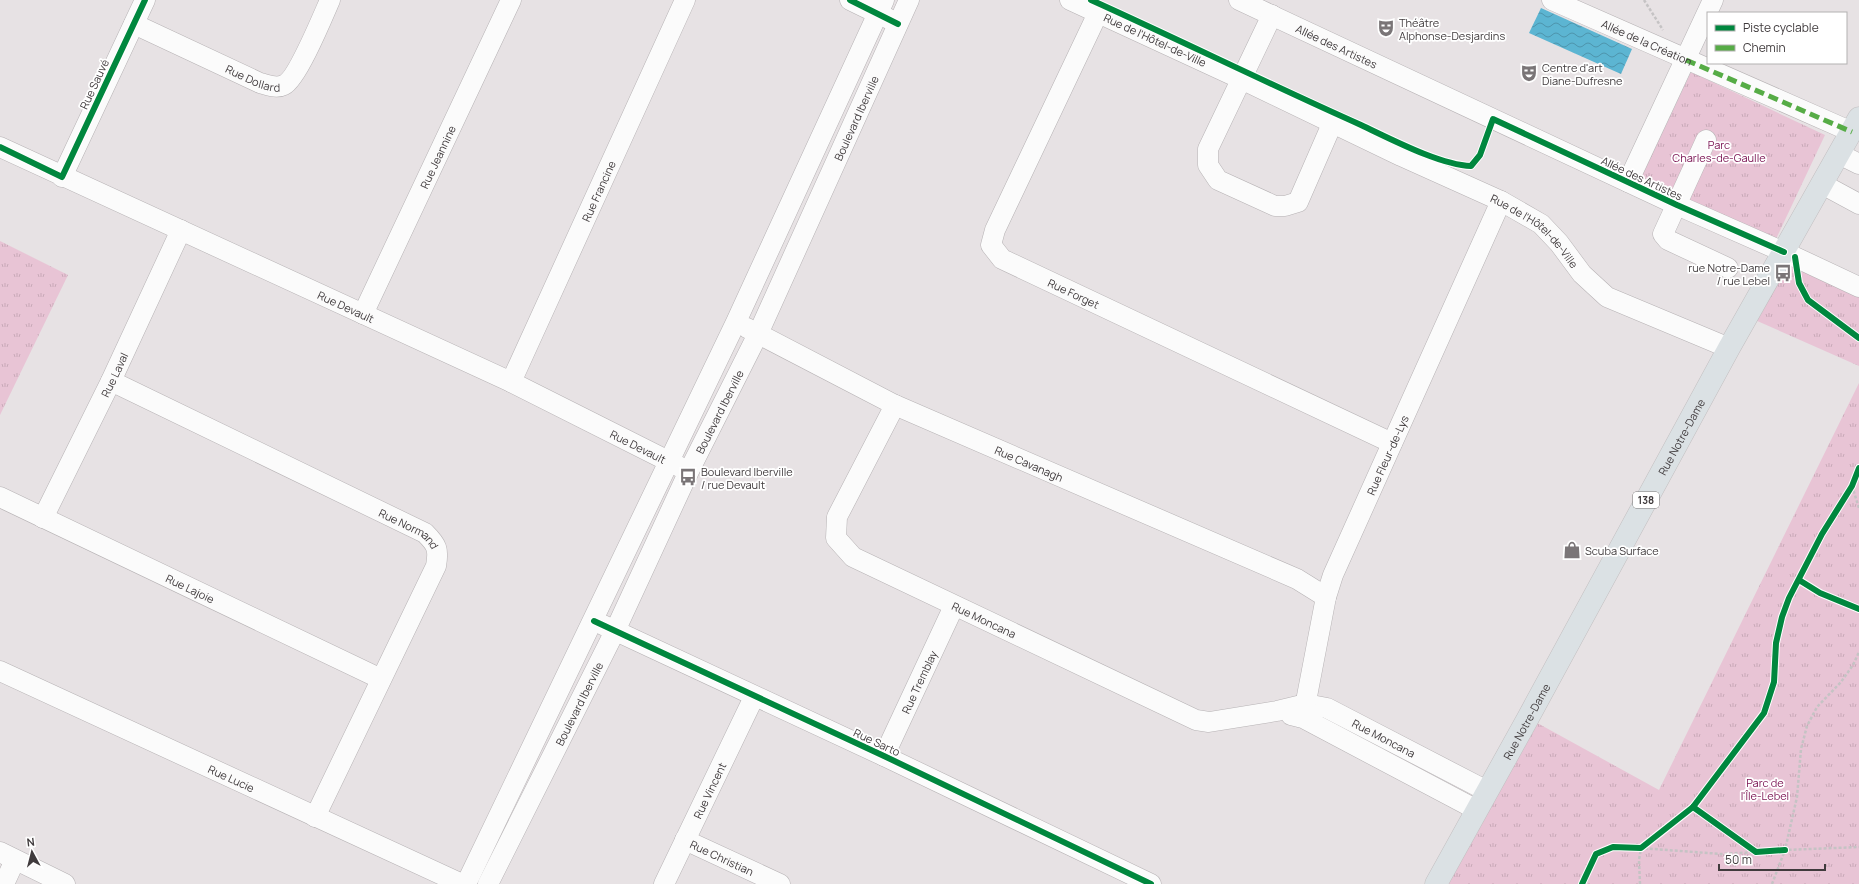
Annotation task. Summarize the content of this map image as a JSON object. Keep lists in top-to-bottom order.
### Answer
{
  "streets": {
    "main road": ["Rue Notre-Dame", "138"],
    "street": [
      "Rue de l'Hôtel-de-Ville",
      "Allée de la Création",
      "Allée des Artistes",
      "Rue Dollard",
      "Rue Sauvé",
      "Boulevard Iberville",
      "Rue Jeannine",
      "Rue Francine",
      "Rue Forget",
      "Rue Devault",
      "Rue Laval",
      "Rue Fleur-de-Lys",
      "Rue Cavanagh",
      "Rue Normand",
      "Rue Lajoie",
      "Rue Moncana",
      "Rue Tremblay",
      "Rue Sarto",
      "Rue Lucie",
      "Rue Vincent",
      "Rue Christian"
    ]
  },
  "crossings": [
    ["Rue de l'Hôtel-de-Ville", "Rue Forget"],
    ["Rue de l'Hôtel-de-Ville", "Rue Notre-Dame"],
    ["Rue de l'Hôtel-de-Ville", "Rue Fleur-de-Lys"],
    ["Allée de la Création", "Rue Notre-Dame"],
    ["Allée des Artistes", "Rue Notre-Dame"],
    ["Rue Dollard", "Rue Sauvé"],
    ["Rue Sauvé", "Rue Devault"],
    ["Boulevard Iberville", "Rue Devault"],
    ["Boulevard Iberville", "Rue Cavanagh"],
    ["Boulevard Iberville", "Rue Sarto"],
    ["Rue Jeannine", "Rue Devault"],
    ["Rue Francine", "Rue Devault"],
    ["Rue Forget", "Rue Fleur-de-Lys"],
    ["Rue Devault", "Rue Laval"],
    ["Rue Laval", "Rue Normand"],
    ["Rue Laval", "Rue Lajoie"],
    ["Rue Notre-Dame", "Rue Moncana"],
    ["Rue Fleur-de-Lys", "Rue Cavanagh"],
    ["Rue Fleur-de-Lys", "Rue Moncana"],
    ["Rue Cavanagh", "Rue Moncana"],
    ["Rue Normand", "Rue Lajoie"],
    ["Rue Normand", "Rue Lucie"],
    ["Rue Moncana", "Rue Tremblay"],
    ["Rue Tremblay", "Rue Sarto"],
    ["Rue Sarto", "Rue Vincent"],
    ["Rue Vincent", "Rue Christian"]
  ],
  "parks": ["Parc Charles-de-Gaulle", "Parc de l'Île-Lebel"],
  "places": {
    "theatre": ["Théâtre Alphonse-Desjardins", "Centre d'art Diane-Dufresne"],
    "bus stop": ["rue Notre-Dame / rue Lebel", "Boulevard Iberville / rue Devault"],
    "shop": ["Scuba Surface"]
  },
  "legend": ["Piste cyclable", "Chemin"],
  "scale_bar": "50 m",
  "north": "top"
}
